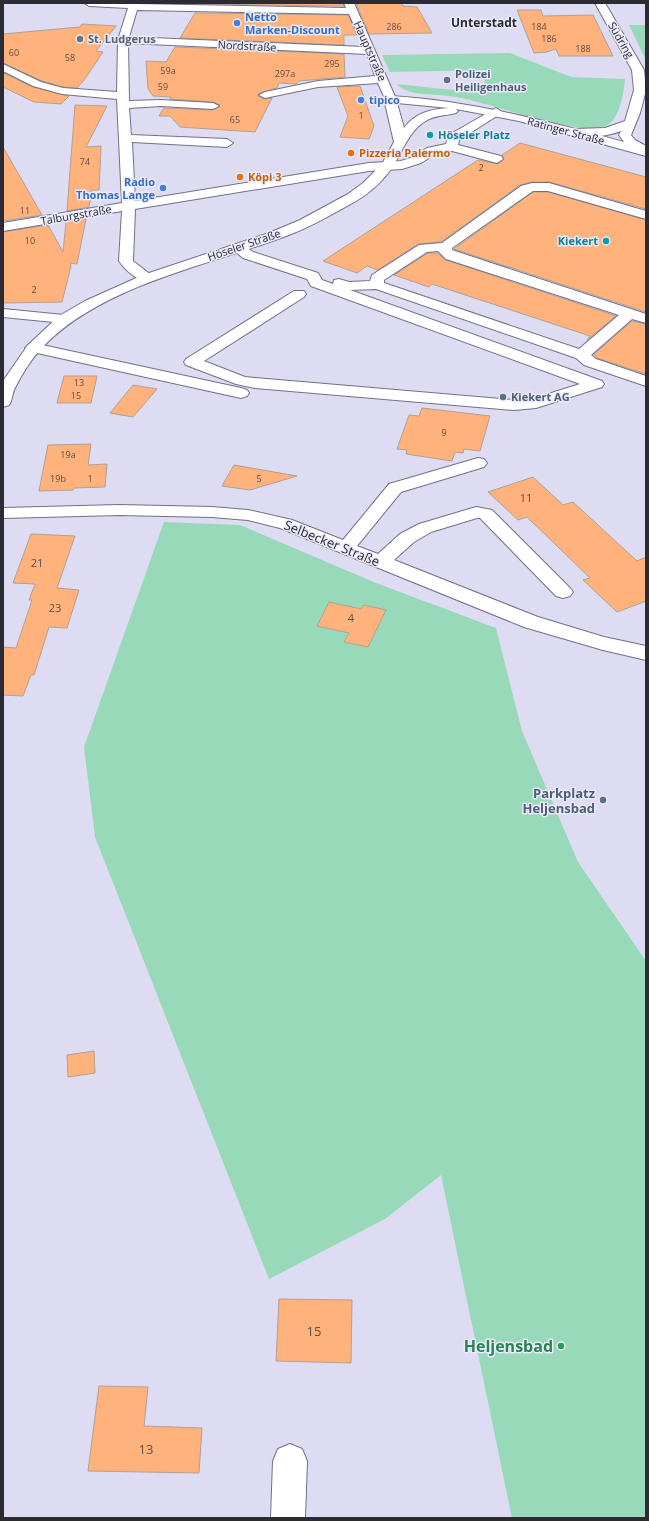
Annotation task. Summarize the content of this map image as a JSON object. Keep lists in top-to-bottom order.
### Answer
{
  "streets": {
    "street": [
      "Südring",
      "Nordstraße",
      "Hauptstraße",
      "Ratinger Straße",
      "Talburgstraße",
      "Höseler Straße",
      "Selbecker Straße"
    ]
  },
  "crossings": [
    ["Südring", "Ratinger Straße"],
    ["Nordstraße", "Hauptstraße"],
    ["Hauptstraße", "Ratinger Straße"],
    ["Ratinger Straße", "Höseler Straße"],
    ["Talburgstraße", "Höseler Straße"]
  ],
  "districts": ["Unterstadt"],
  "places": [
    "Netto Marken-Discount",
    "St. Ludgerus",
    "Polizei Heiligenhaus",
    "tipico",
    "Höseler Platz",
    "Pizzeria Palermo",
    "Köpi 3",
    "Radio Thomas Lange",
    "Kiekert",
    "Kiekert AG",
    "Parkplatz Heljensbad",
    "Heljensbad"
  ],
  "house_numbers": [
    "286",
    "184",
    "186",
    "188",
    "60",
    "58",
    "295",
    "59a",
    "297a",
    "59",
    "1",
    "65",
    "74",
    "2",
    "11",
    "10",
    "2",
    "13",
    "15",
    "9",
    "19a",
    "19b",
    "1",
    "5",
    "11",
    "21",
    "23",
    "4",
    "15",
    "13"
  ]
}
